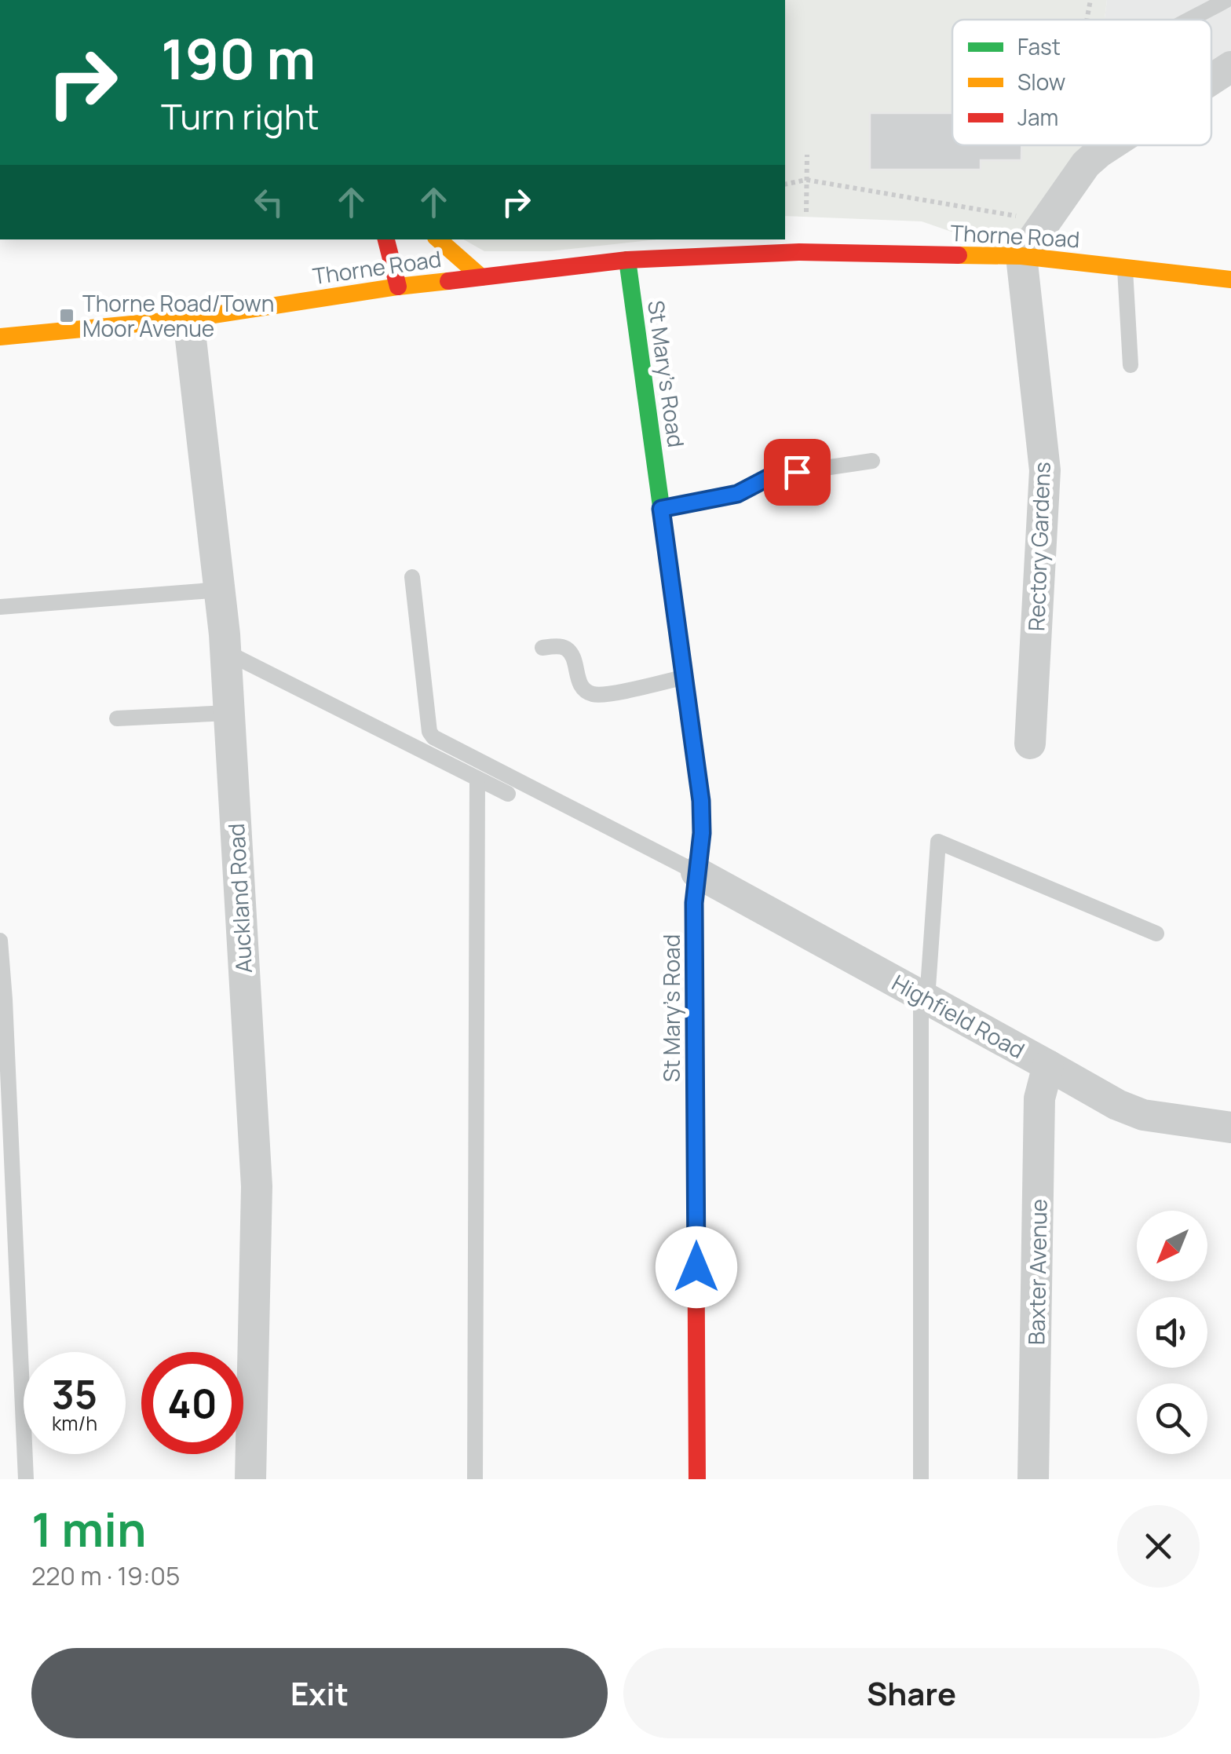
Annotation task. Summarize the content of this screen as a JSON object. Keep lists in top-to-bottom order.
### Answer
{
  "streets": {
    "street": [
      "Thorne Road",
      "St Mary's Road",
      "Rectory Gardens",
      "Auckland Road",
      "Highfield Road",
      "Baxter Avenue"
    ]
  },
  "crossings": [
    ["Thorne Road", "St Mary's Road"],
    ["Thorne Road", "Rectory Gardens"],
    ["Thorne Road", "Auckland Road"],
    ["St Mary's Road", "Highfield Road"],
    ["Highfield Road", "Baxter Avenue"]
  ],
  "places": {
    "transit": ["Thorne Road/Town Moor Avenue"]
  },
  "legend": ["Fast", "Slow", "Jam"],
  "north": "bottom left",
  "page": {
    "turn": ["190 m", "Turn right"],
    "speed": "35 km/h",
    "limit": "40",
    "heading": ["1 min", "220 m · 19:05"],
    "buttons": ["Exit", "Share"]
  }
}
